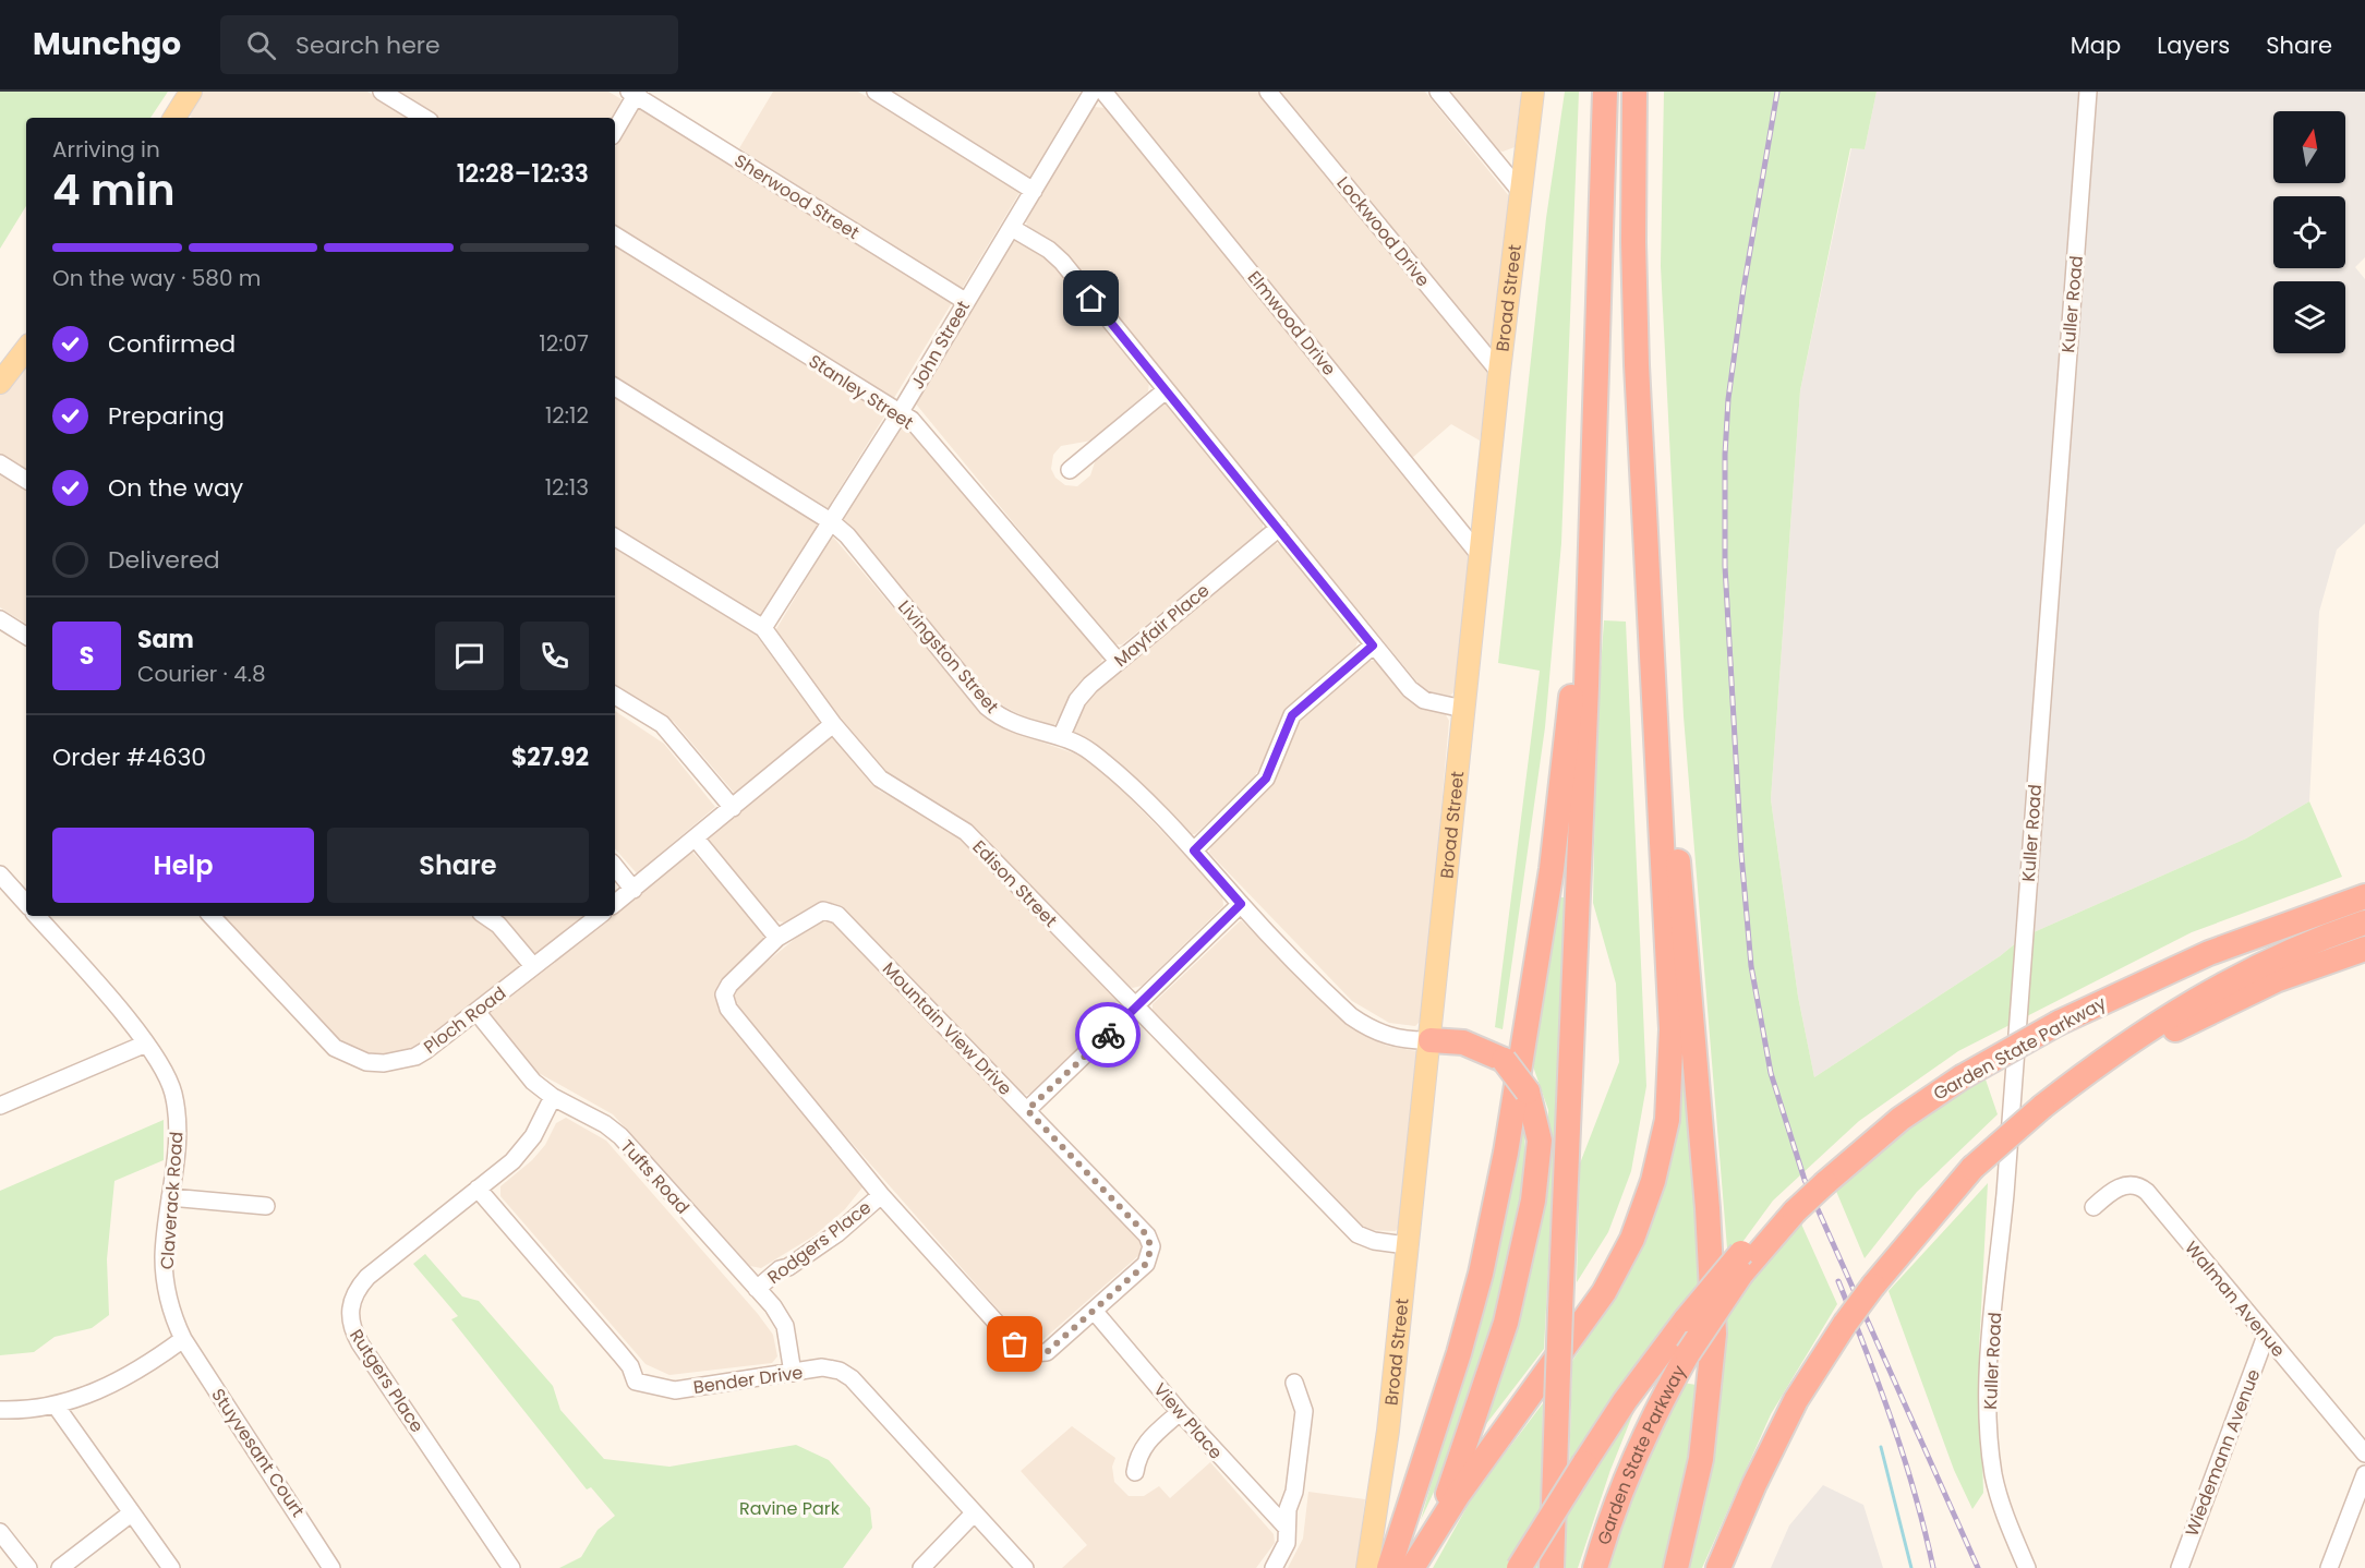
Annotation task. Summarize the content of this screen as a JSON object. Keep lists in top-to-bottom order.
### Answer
{
  "streets": {
    "highway": ["Garden State Parkway"],
    "main road": ["Broad Street"],
    "street": [
      "Sherwood Street",
      "Lockwood Drive",
      "Kuller Road",
      "Elmwood Drive",
      "John Street",
      "Stanley Street",
      "Mayfair Place",
      "Livingston Street",
      "Edison Street",
      "Ploch Road",
      "Mountain View Drive",
      "Tufts Road",
      "Claverack Road",
      "Rodgers Place",
      "Walman Avenue",
      "Bender Drive",
      "Rutgers Place",
      "View Place",
      "Stuyvesant Court",
      "Wiedemann Avenue"
    ]
  },
  "crossings": [
    ["Sherwood Street", "John Street"],
    ["Lockwood Drive", "Broad Street"],
    ["Broad Street", "Elmwood Drive"],
    ["Broad Street", "Livingston Street"],
    ["Broad Street", "Edison Street"],
    ["John Street", "Stanley Street"],
    ["John Street", "Livingston Street"],
    ["John Street", "Edison Street"],
    ["Stanley Street", "Mayfair Place"],
    ["Mayfair Place", "Livingston Street"],
    ["Ploch Road", "Tufts Road"],
    ["Mountain View Drive", "Rodgers Place"],
    ["Mountain View Drive", "View Place"],
    ["Tufts Road", "Rodgers Place"],
    ["Tufts Road", "Bender Drive"],
    ["Tufts Road", "Rutgers Place"],
    ["Claverack Road", "Stuyvesant Court"],
    ["Walman Avenue", "Wiedemann Avenue"],
    ["Bender Drive", "Rutgers Place"]
  ],
  "parks": ["Ravine Park"],
  "north": "top",
  "page": {
    "header": "Munchgo",
    "search": "Search here",
    "nav": ["Map", "Layers", "Share"],
    "heading": ["4 min", "Arriving in", "12:28–12:33"],
    "panel": [
      "Sam",
      "Courier · 4.8",
      "Order #4630",
      "$27.92"
    ],
    "bar": "On the way · 580 m",
    "list": [
      ["Confirmed", "12:07"],
      ["Preparing", "12:12"],
      ["On the way", "12:13"],
      "Delivered"
    ],
    "round": "S",
    "buttons": ["Help", "Share"]
  }
}
